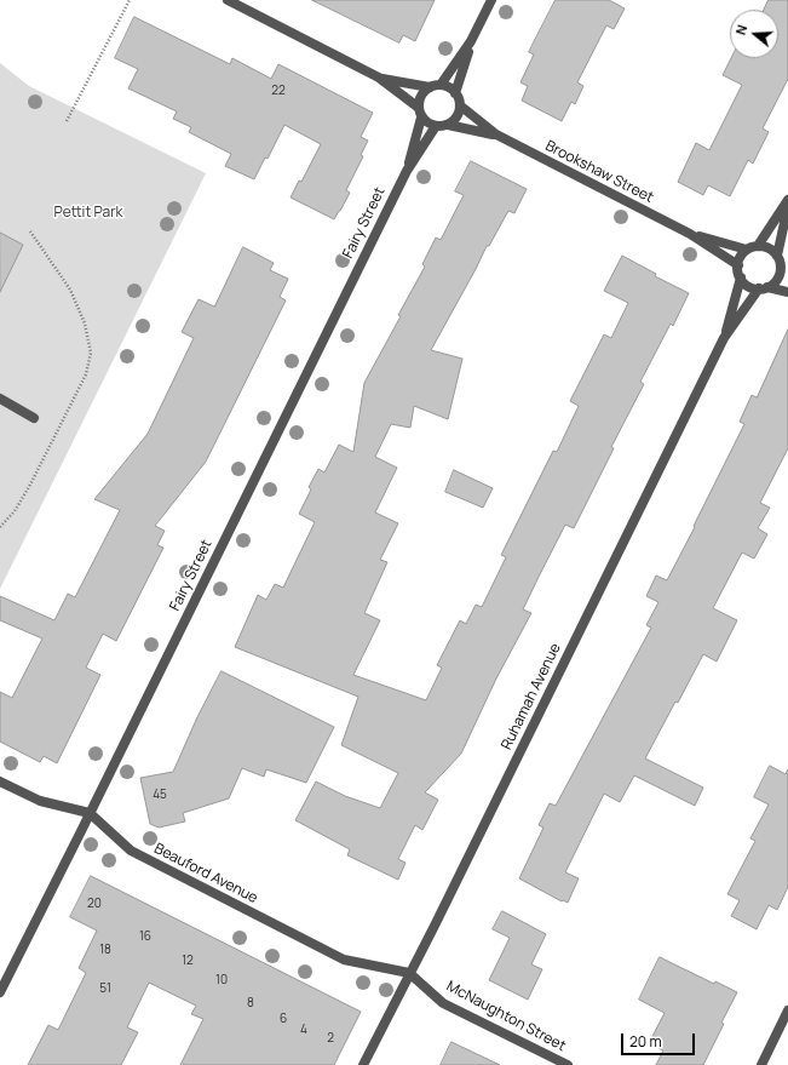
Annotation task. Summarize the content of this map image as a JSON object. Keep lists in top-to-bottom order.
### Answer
{
  "streets": {
    "street": [
      "Brookshaw Street",
      "Fairy Street",
      "Ruhamah Avenue",
      "Beauford Avenue",
      "McNaughton Street"
    ]
  },
  "crossings": [
    ["Brookshaw Street", "Fairy Street"],
    ["Brookshaw Street", "Ruhamah Avenue"],
    ["Fairy Street", "Beauford Avenue"],
    ["Ruhamah Avenue", "Beauford Avenue"],
    ["Ruhamah Avenue", "McNaughton Street"],
    ["Beauford Avenue", "McNaughton Street"]
  ],
  "parks": ["Pettit Park"],
  "house_numbers": [
    "22",
    "45",
    "20",
    "16",
    "18",
    "12",
    "10",
    "51",
    "8",
    "6",
    "4",
    "2"
  ],
  "scale_bar": "20 m",
  "north": "left"
}
